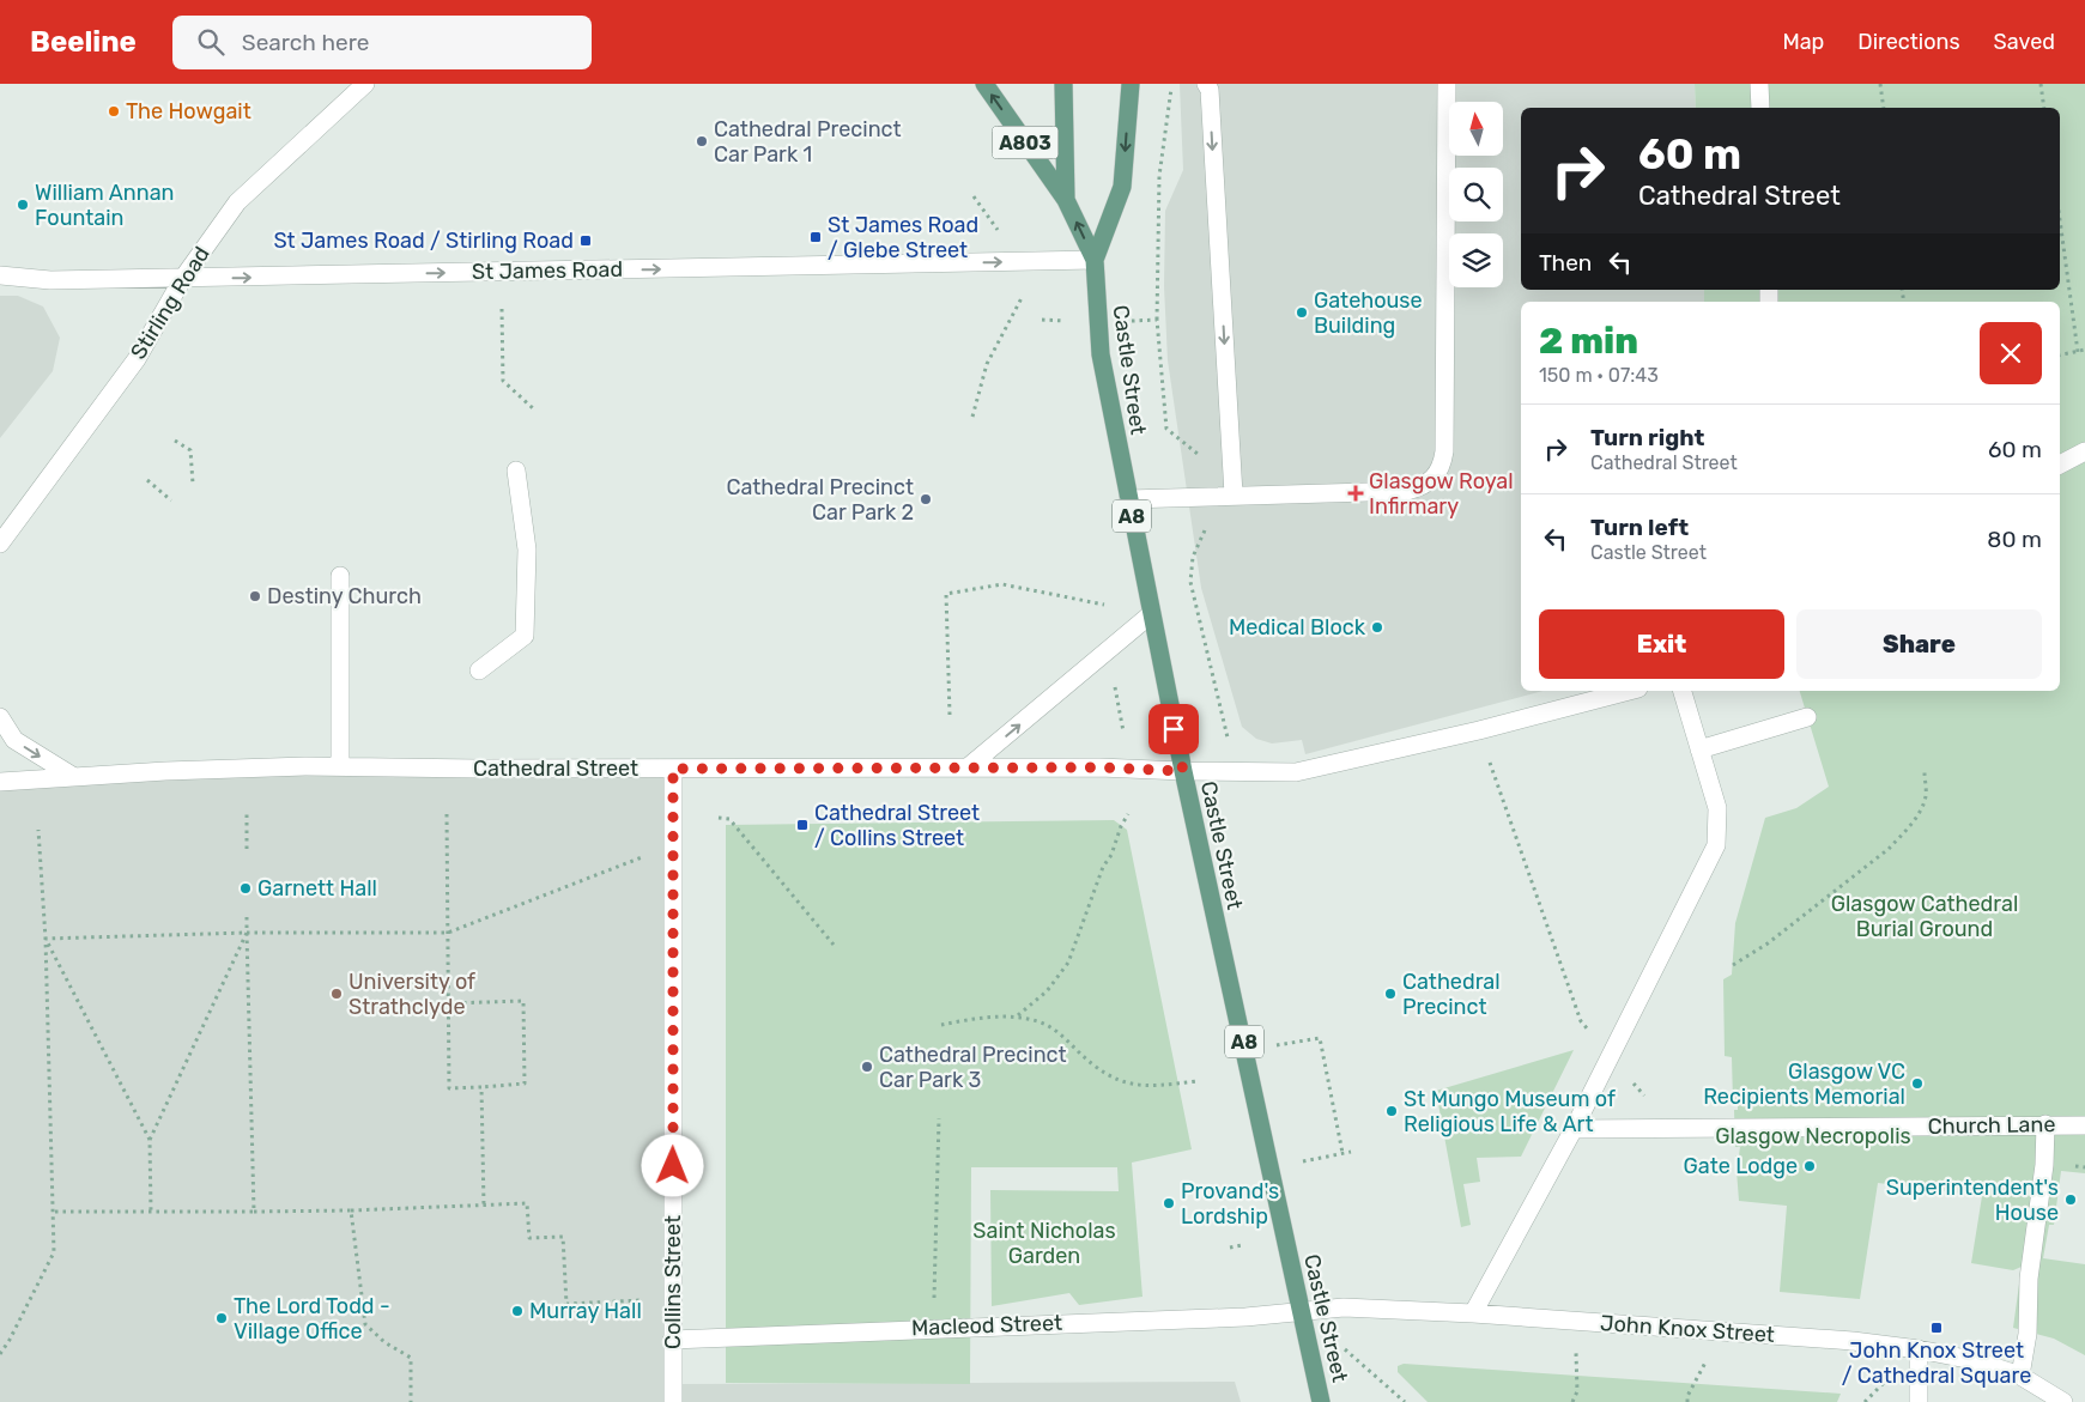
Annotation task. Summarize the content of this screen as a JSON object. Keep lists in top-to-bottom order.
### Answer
{
  "streets": {
    "main road": ["A803", "Castle Street", "A8"],
    "street": [
      "St James Road",
      "Stirling Road",
      "Cathedral Street",
      "Church Lane",
      "Collins Street",
      "Macleod Street",
      "John Knox Street"
    ]
  },
  "crossings": [
    ["A803", "St James Road"],
    ["A803", "Castle Street"],
    ["St James Road", "Stirling Road"],
    ["St James Road", "Castle Street"],
    ["Castle Street", "Cathedral Street"],
    ["Castle Street", "Macleod Street"],
    ["Castle Street", "John Knox Street"],
    ["Cathedral Street", "Collins Street"],
    ["Collins Street", "Macleod Street"],
    ["Macleod Street", "John Knox Street"]
  ],
  "one_way": ["St James Road"],
  "parks": ["Glasgow Cathedral Burial Ground", "Glasgow Necropolis", "Saint Nicholas Garden"],
  "places": {
    "other": [
      "The Howgait",
      "Cathedral Precinct Car Park 1",
      "William Annan Fountain",
      "Gatehouse Building",
      "Cathedral Precinct Car Park 2",
      "Destiny Church",
      "Medical Block",
      "Garnett Hall",
      "University of Strathclyde",
      "Cathedral Precinct",
      "Cathedral Precinct Car Park 3",
      "Glasgow VC Recipients Memorial",
      "St Mungo Museum of Religious Life & Art",
      "Gate Lodge",
      "Superintendent's House",
      "Provand's Lordship",
      "Murray Hall",
      "The Lord Todd - Village Office"
    ],
    "transit": [
      "St James Road / Glebe Street",
      "St James Road / Stirling Road",
      "Cathedral Street / Collins Street",
      "John Knox Street / Cathedral Square"
    ],
    "health": ["Glasgow Royal Infirmary"]
  },
  "north": "top",
  "page": {
    "header": "Beeline",
    "search": "Search here",
    "nav": ["Map", "Directions", "Saved"],
    "turn": ["60 m", "Cathedral Street"],
    "then": "Then",
    "heading": ["2 min", "150 m · 07:43"],
    "list": [
      {
        "name": "Turn right",
        "note": "Cathedral Street",
        "value": "60 m"
      },
      {
        "name": "Turn left",
        "note": "Castle Street",
        "value": "80 m"
      }
    ],
    "buttons": ["Exit", "Share"]
  }
}
